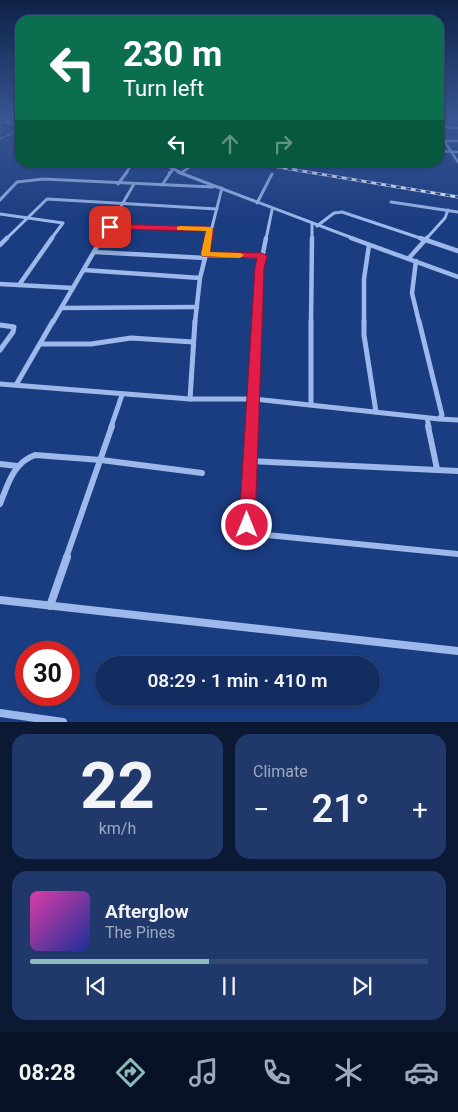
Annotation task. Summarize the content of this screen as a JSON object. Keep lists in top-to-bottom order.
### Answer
{
  "page": {
    "turn": ["230 m", "Turn left"],
    "limit": "30",
    "trip": "08:29 · 1 min · 410 m",
    "tile": [
      ["22", "km/h"],
      "Climate"
    ],
    "heat": ["−", "21°", "+"],
    "song": ["Afterglow", "The Pines"],
    "tabs": "08:28"
  }
}
